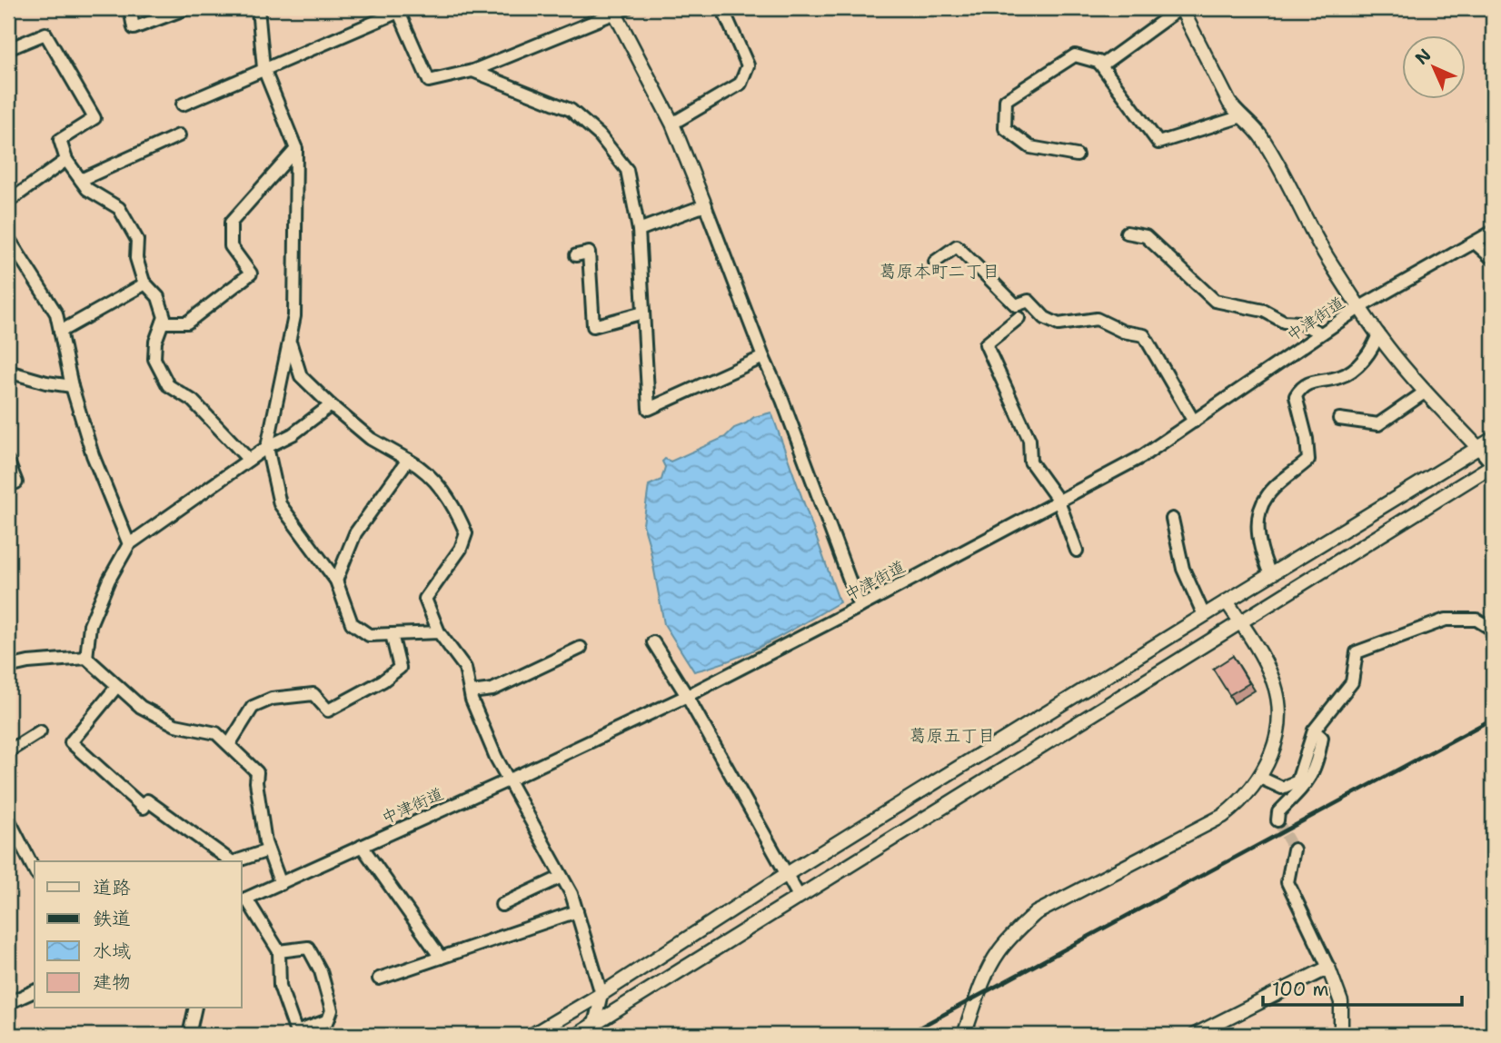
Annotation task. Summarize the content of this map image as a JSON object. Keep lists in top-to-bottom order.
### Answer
{
  "streets": {
    "street": ["中津街道"]
  },
  "districts": ["葛原本町二丁目", "葛原五丁目"],
  "legend": [
    "道路",
    "鉄道",
    "水域",
    "建物"
  ],
  "scale_bar": "100 m",
  "north": "top left"
}
